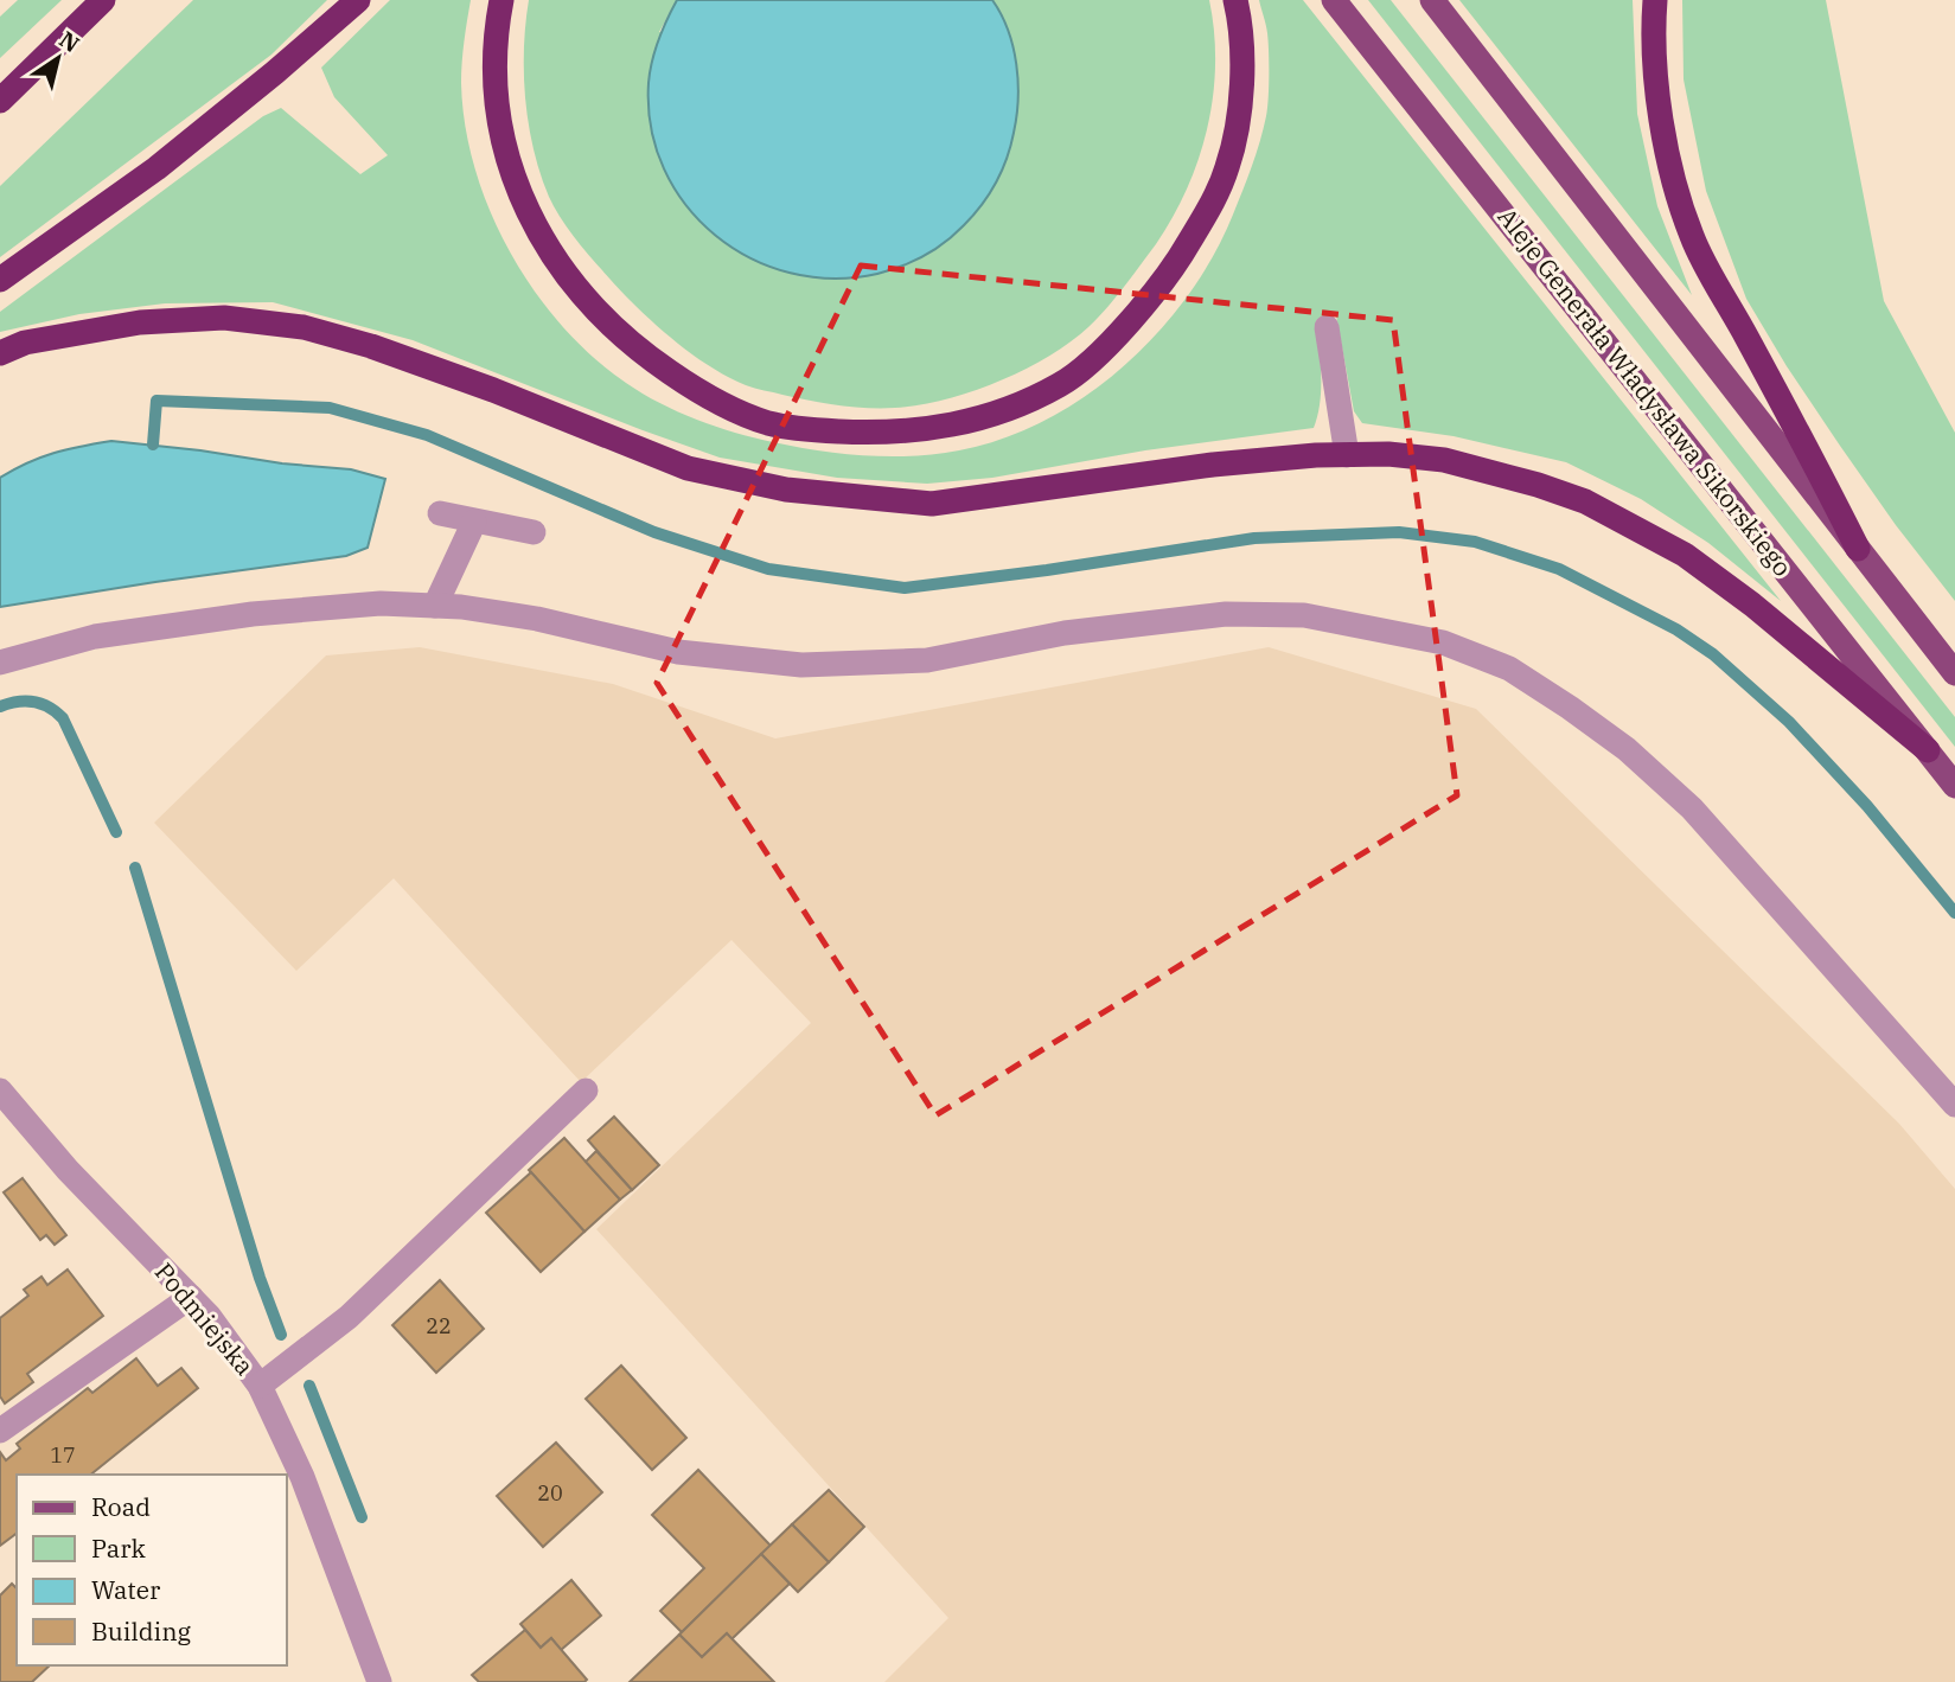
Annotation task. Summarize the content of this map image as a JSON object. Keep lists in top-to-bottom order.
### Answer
{
  "streets": {
    "main road": ["Aleje Generała Władysława Sikorskiego"],
    "street": ["Podmiejska"]
  },
  "house_numbers": ["22", "17", "20"],
  "legend": [
    "Road",
    "Park",
    "Water",
    "Building"
  ],
  "north": "top right"
}
